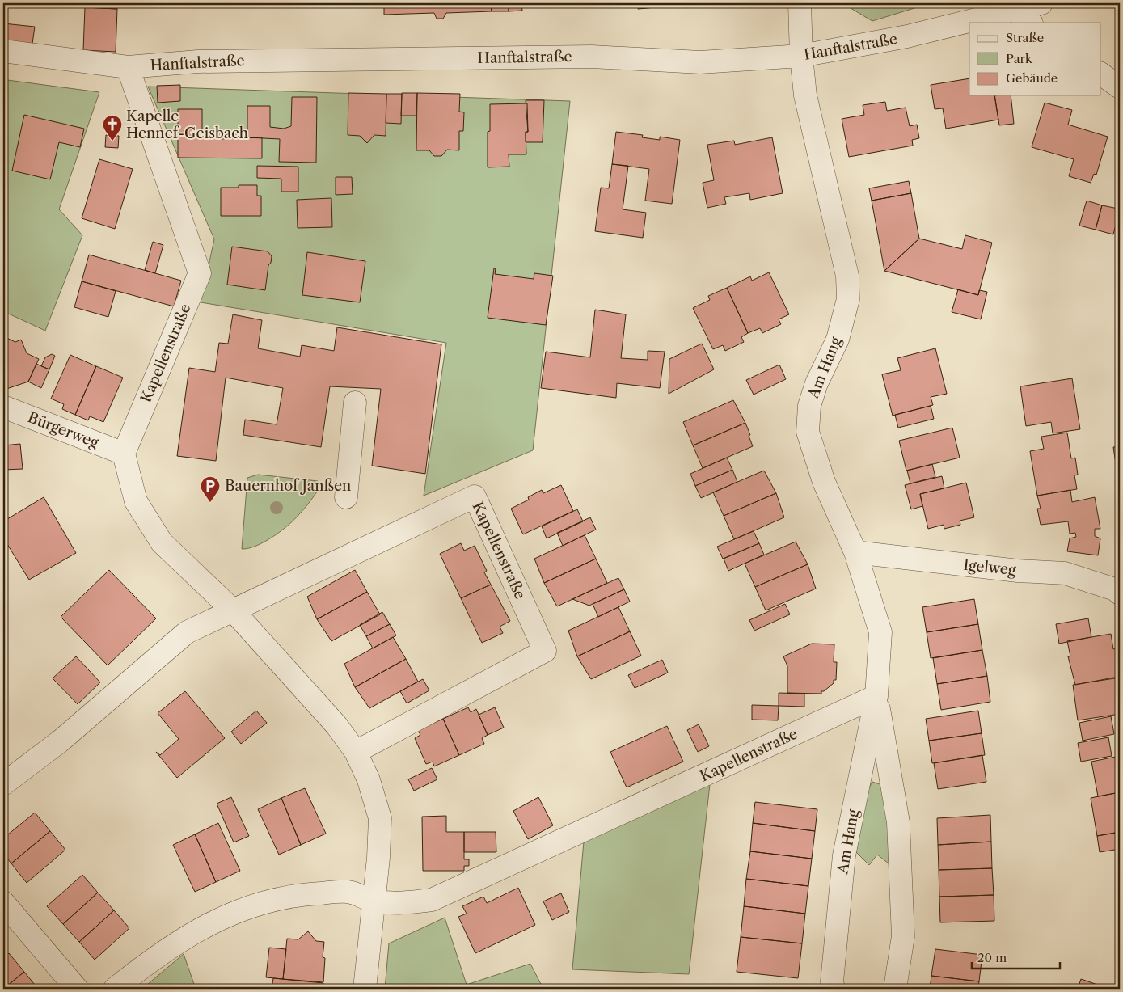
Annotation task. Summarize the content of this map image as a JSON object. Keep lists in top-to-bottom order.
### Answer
{
  "streets": {
    "street": [
      "Hanftalstraße",
      "Kapellenstraße",
      "Am Hang",
      "Bürgerweg",
      "Igelweg"
    ]
  },
  "crossings": [
    ["Hanftalstraße", "Kapellenstraße"],
    ["Hanftalstraße", "Am Hang"],
    ["Kapellenstraße", "Am Hang"],
    ["Kapellenstraße", "Bürgerweg"],
    ["Am Hang", "Igelweg"]
  ],
  "places": {
    "church": ["Kapelle Hennef-Geisbach"],
    "parking": ["Bauernhof Janßen"]
  },
  "legend": ["Straße", "Park", "Gebäude"],
  "scale_bar": "20 m"
}
